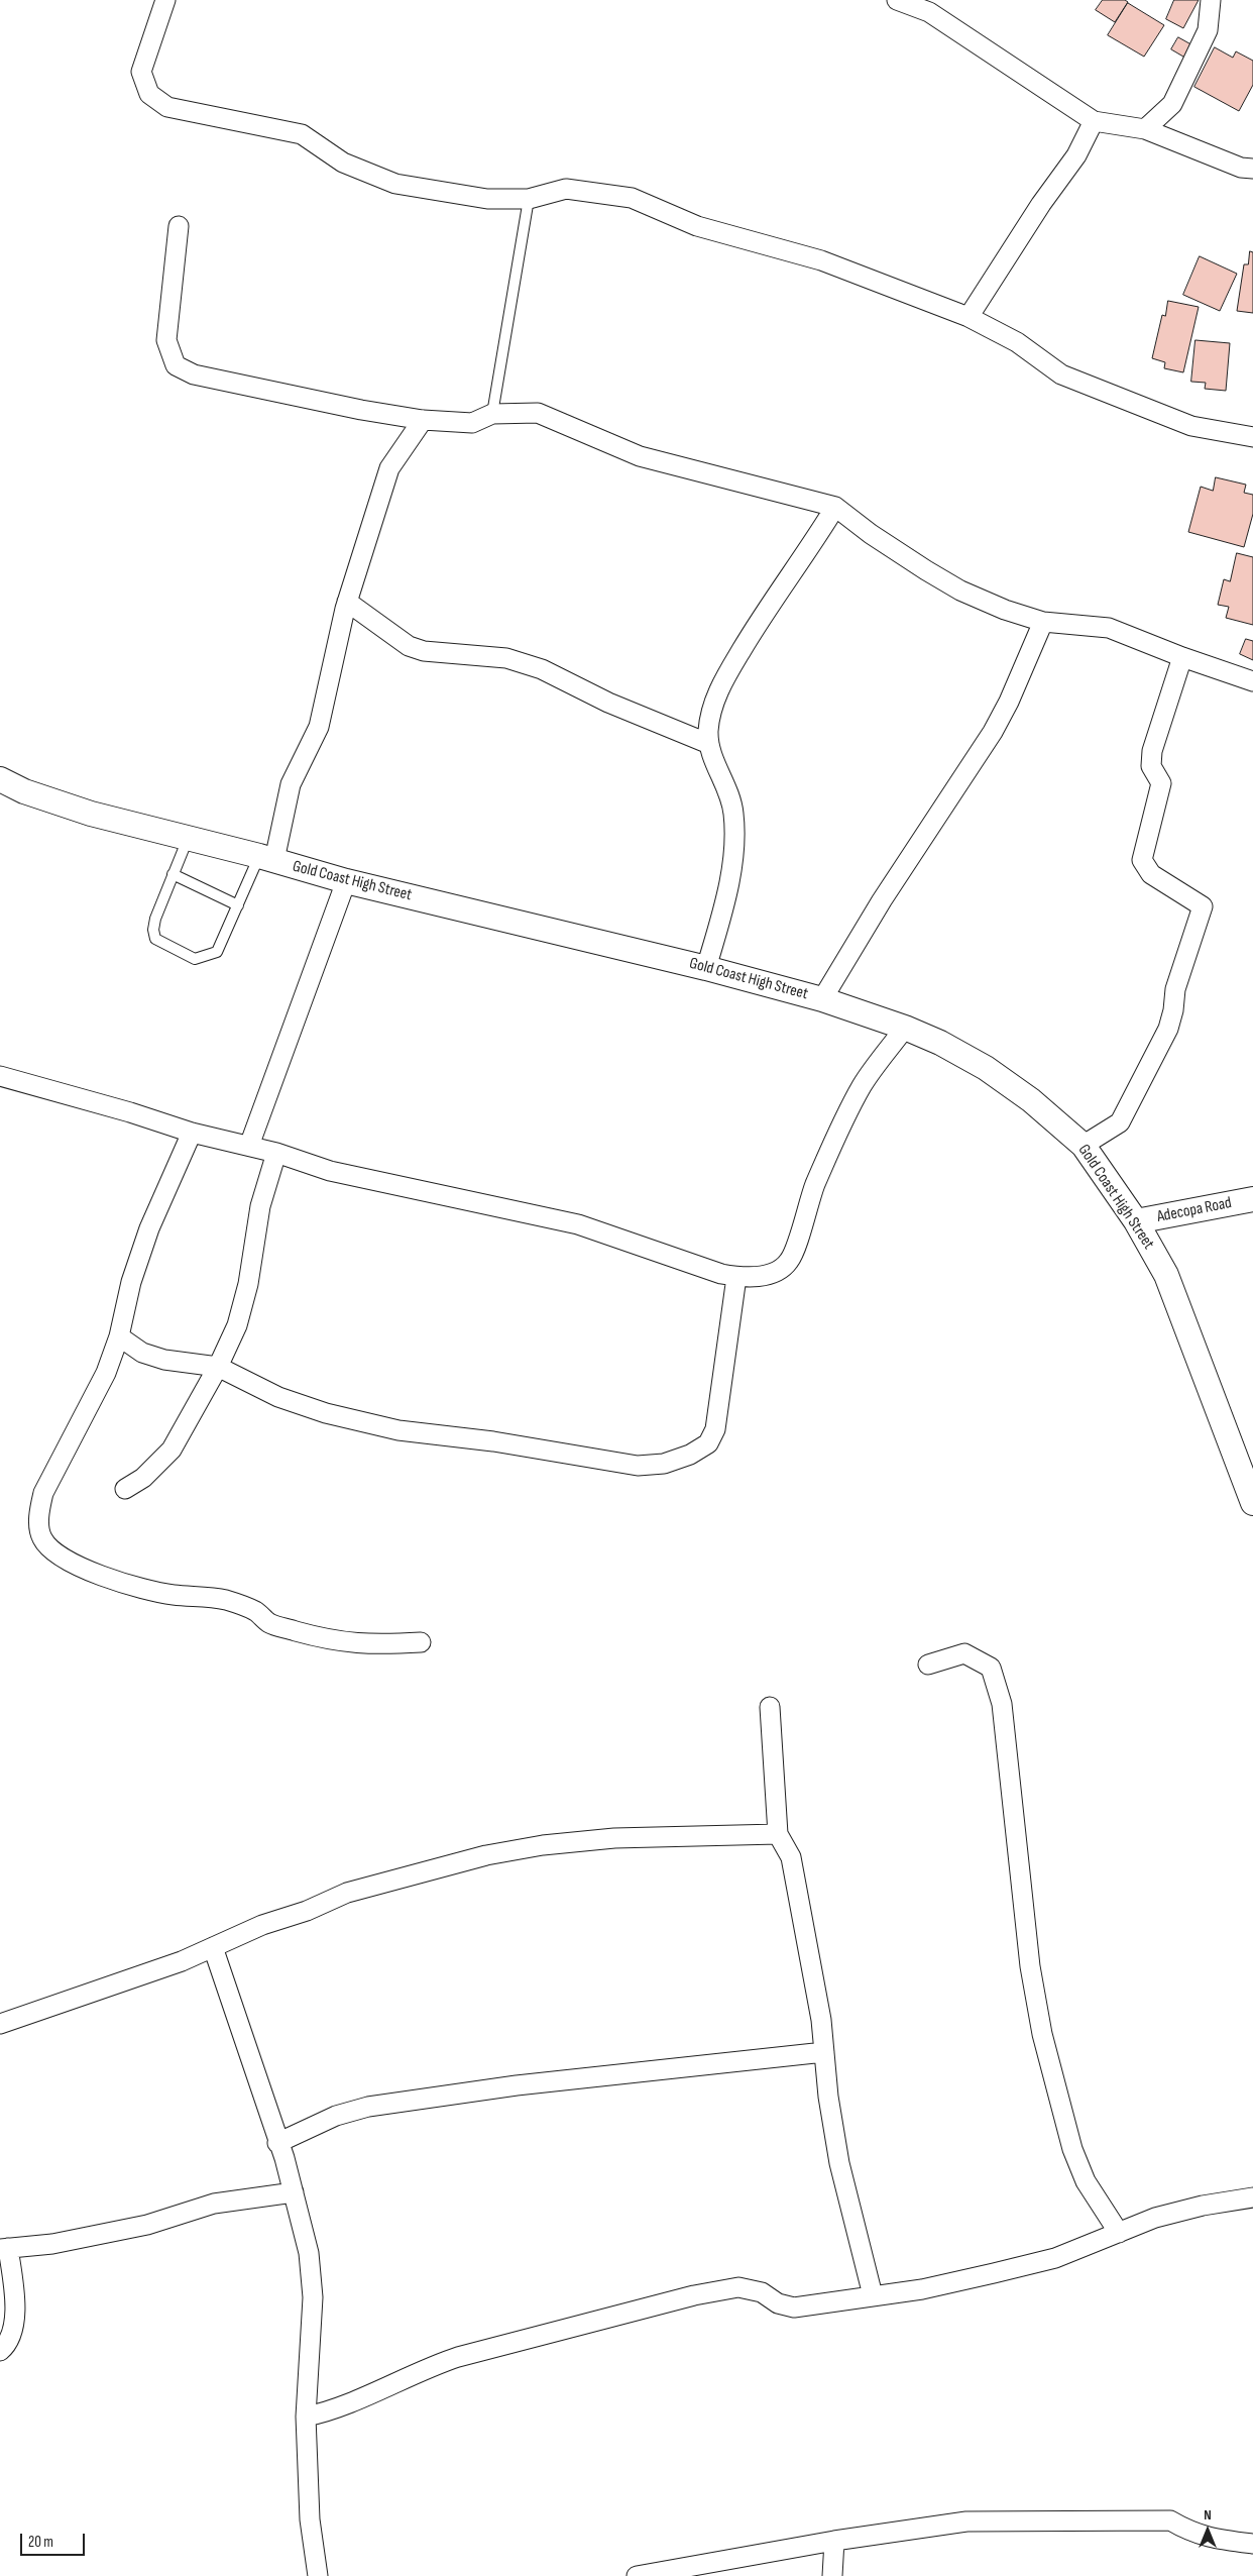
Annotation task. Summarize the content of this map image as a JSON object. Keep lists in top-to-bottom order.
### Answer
{
  "streets": {
    "street": ["Gold Coast High Street", "Adecopa Road"]
  },
  "crossings": [
    ["Gold Coast High Street", "Adecopa Road"]
  ],
  "scale_bar": "20 m",
  "north": "top"
}
